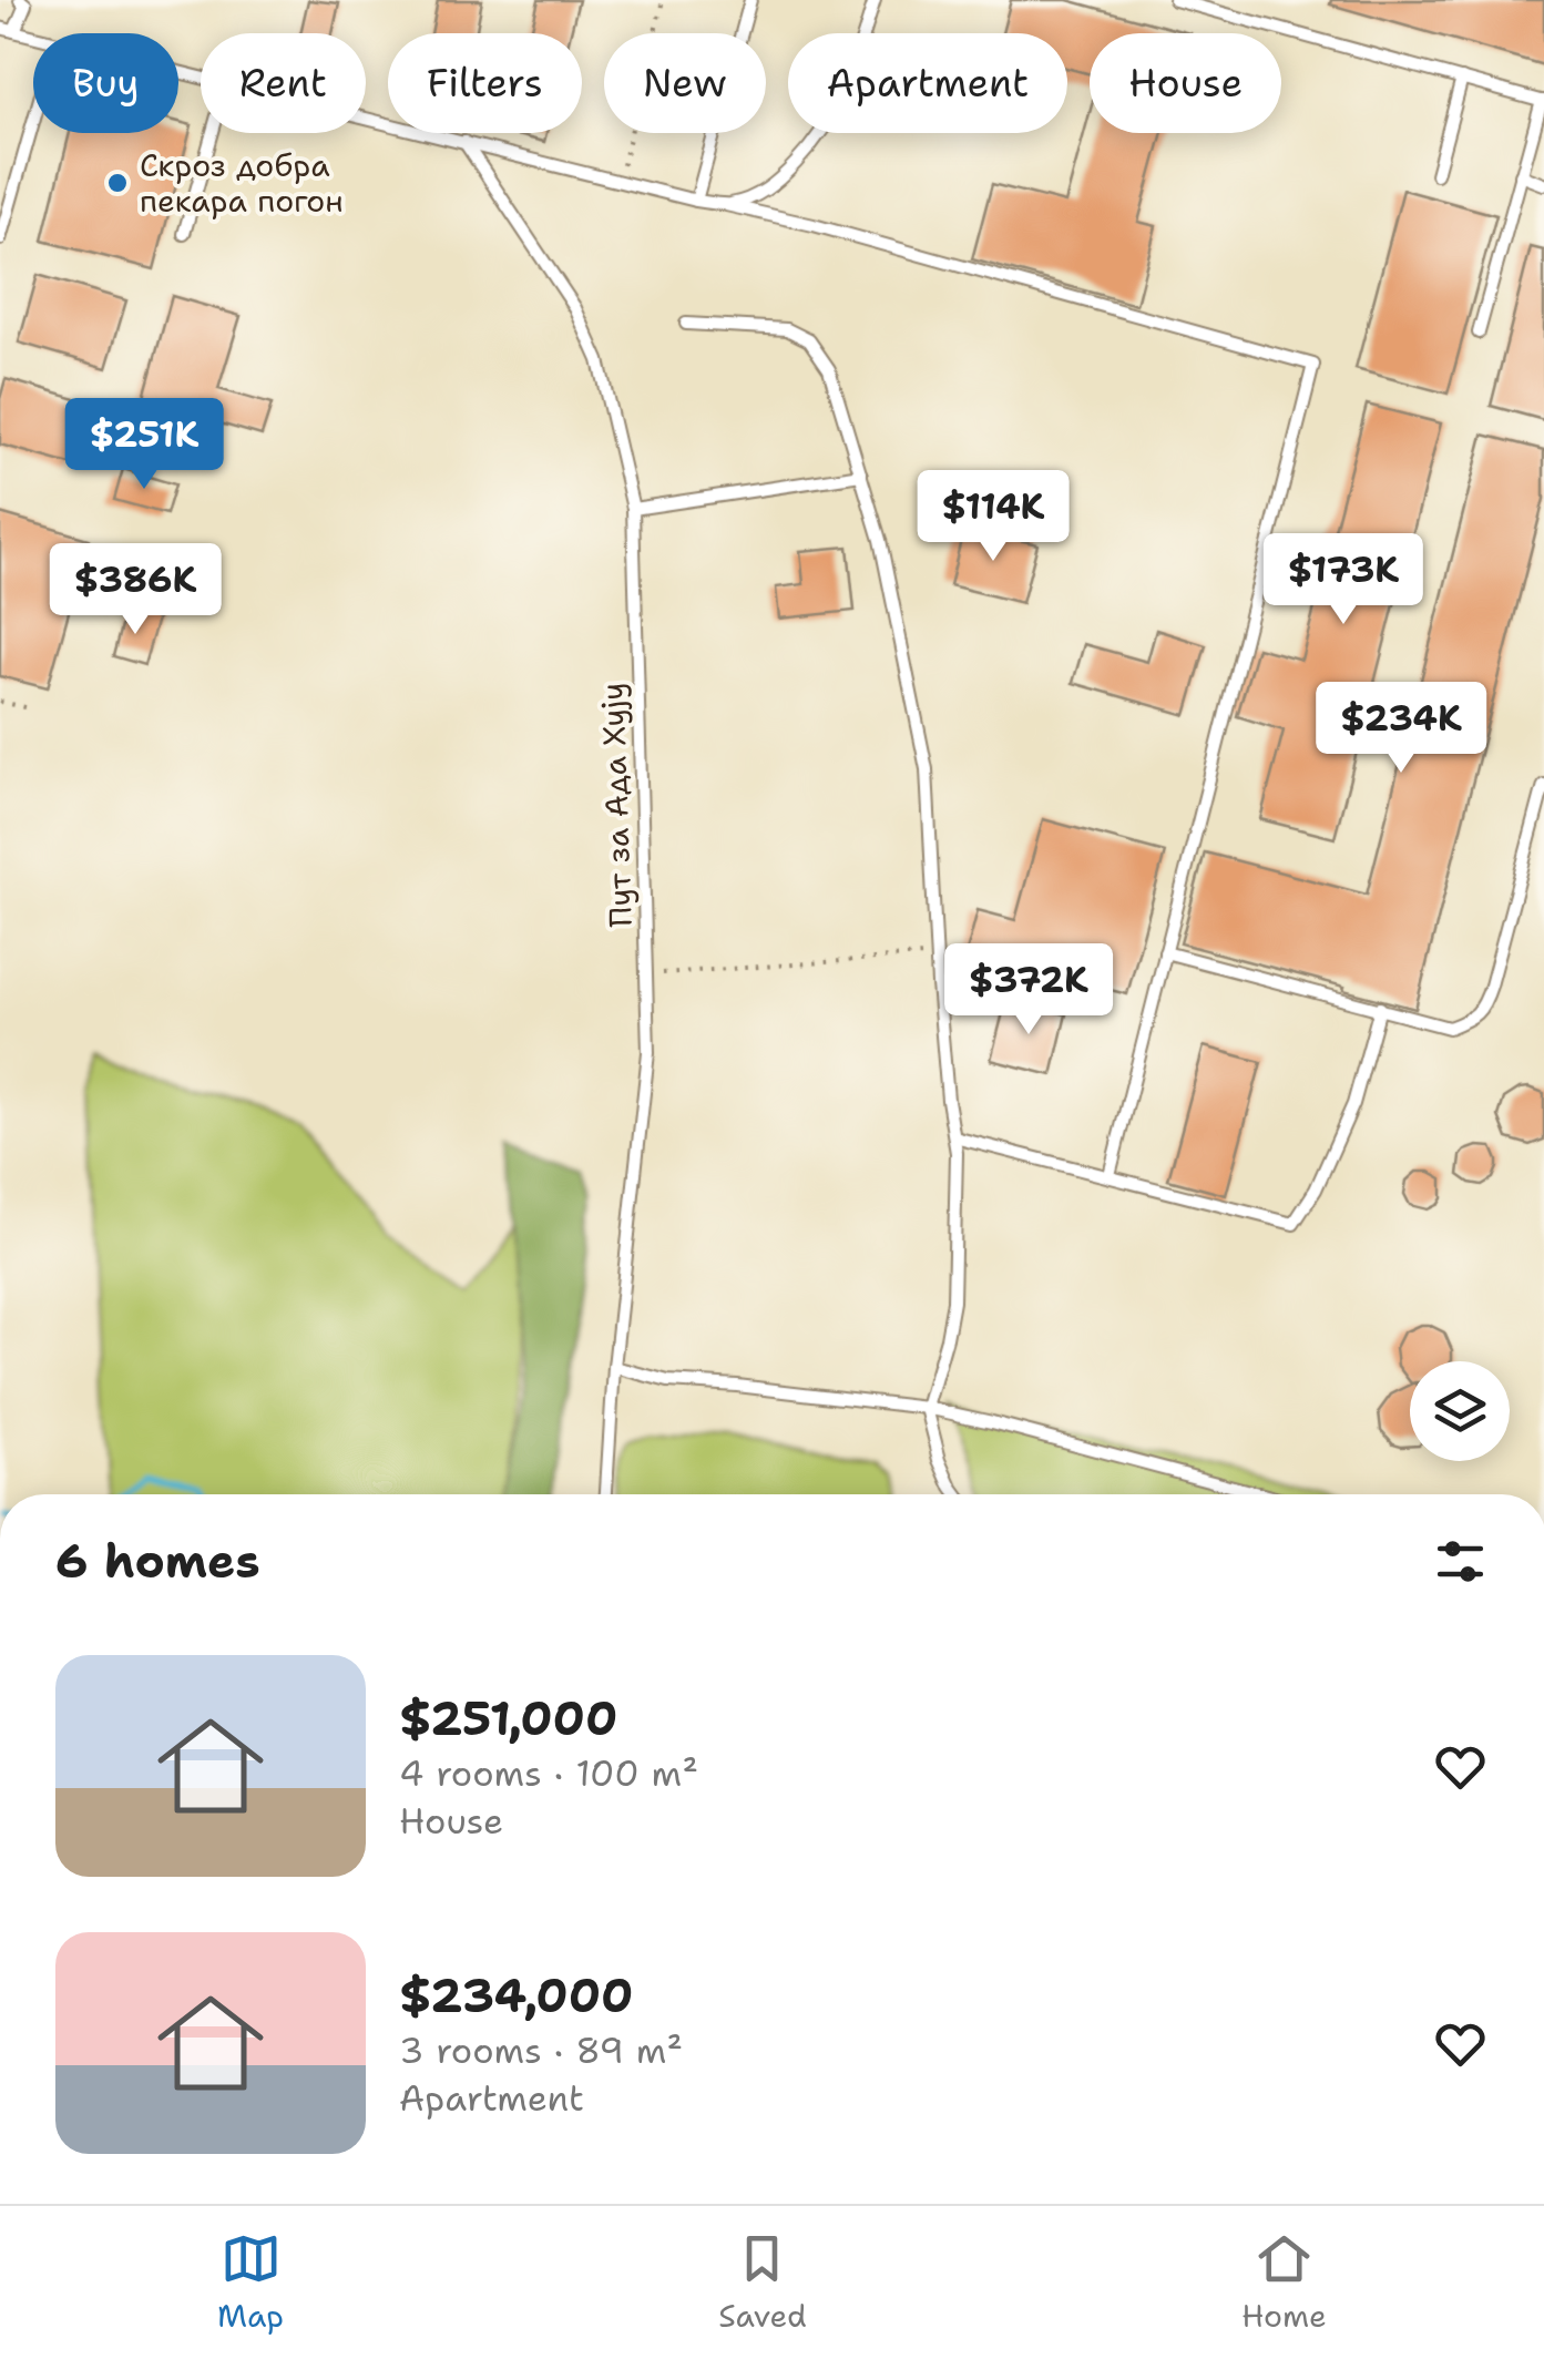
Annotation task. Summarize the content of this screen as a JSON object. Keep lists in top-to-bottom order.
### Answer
{
  "streets": {
    "lane": ["Пут за Ада Хују"]
  },
  "places": ["Скроз добра пекара погон"],
  "page": {
    "chip": [
      "Buy",
      "Rent",
      "Filters",
      "New",
      "Apartment",
      "House"
    ],
    "price": [
      "$251K",
      "$114K",
      "$173K",
      "$386K",
      "$234K",
      "$372K"
    ],
    "heading": "6 homes",
    "list": [
      {
        "name": "$251,000",
        "note": "4 rooms · 100 m² · House"
      },
      {
        "name": "$234,000",
        "note": "3 rooms · 89 m² · Apartment"
      }
    ],
    "tabs": ["Map", "Saved", "Home"]
  }
}
